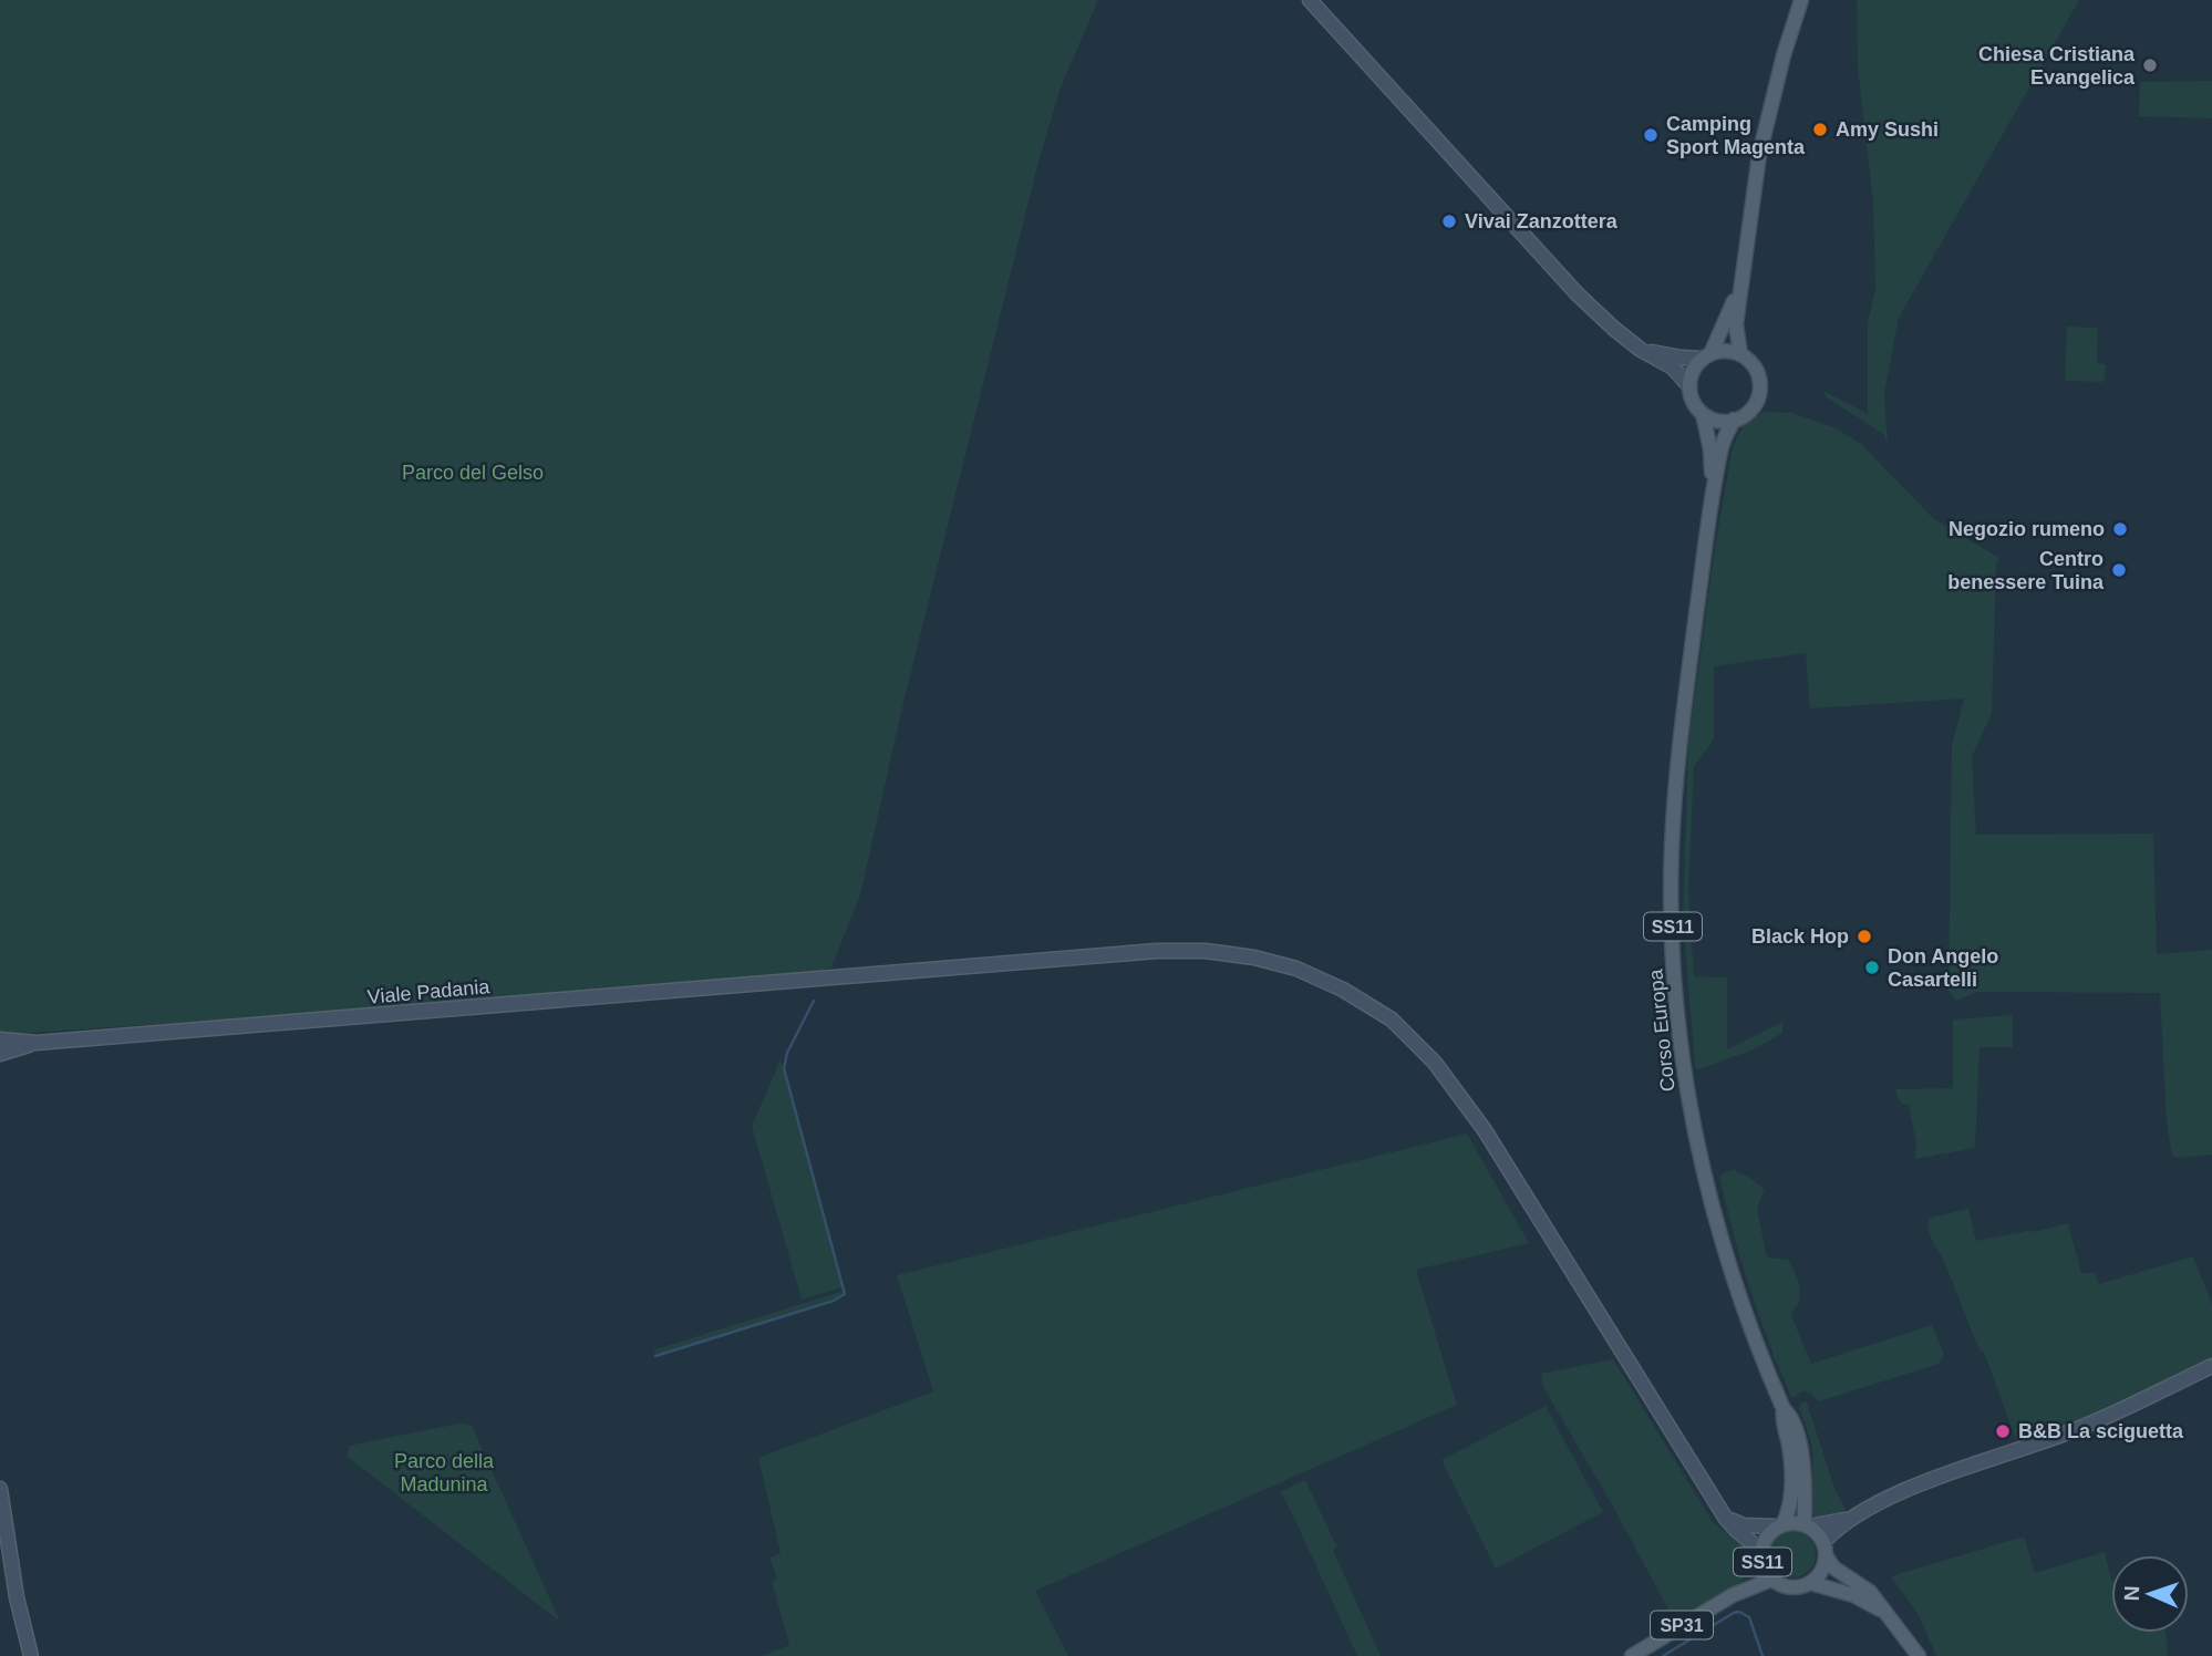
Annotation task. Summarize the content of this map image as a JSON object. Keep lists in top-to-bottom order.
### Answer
{
  "streets": {
    "main road": ["SS11", "Corso Europa", "SP31"],
    "street": ["Viale Padania"]
  },
  "crossings": [
    ["SS11", "Corso Europa"],
    ["SS11", "SP31"],
    ["Corso Europa", "SP31"]
  ],
  "parks": ["Parco del Gelso", "Parco della Madunina"],
  "places": [
    "Chiesa Cristiana Evangelica",
    "Amy Sushi",
    "Camping Sport Magenta",
    "Vivai Zanzottera",
    "Negozio rumeno",
    "Centro benessere Tuina",
    "Black Hop",
    "Don Angelo Casartelli",
    "B&B La sciguetta"
  ],
  "north": "left"
}
